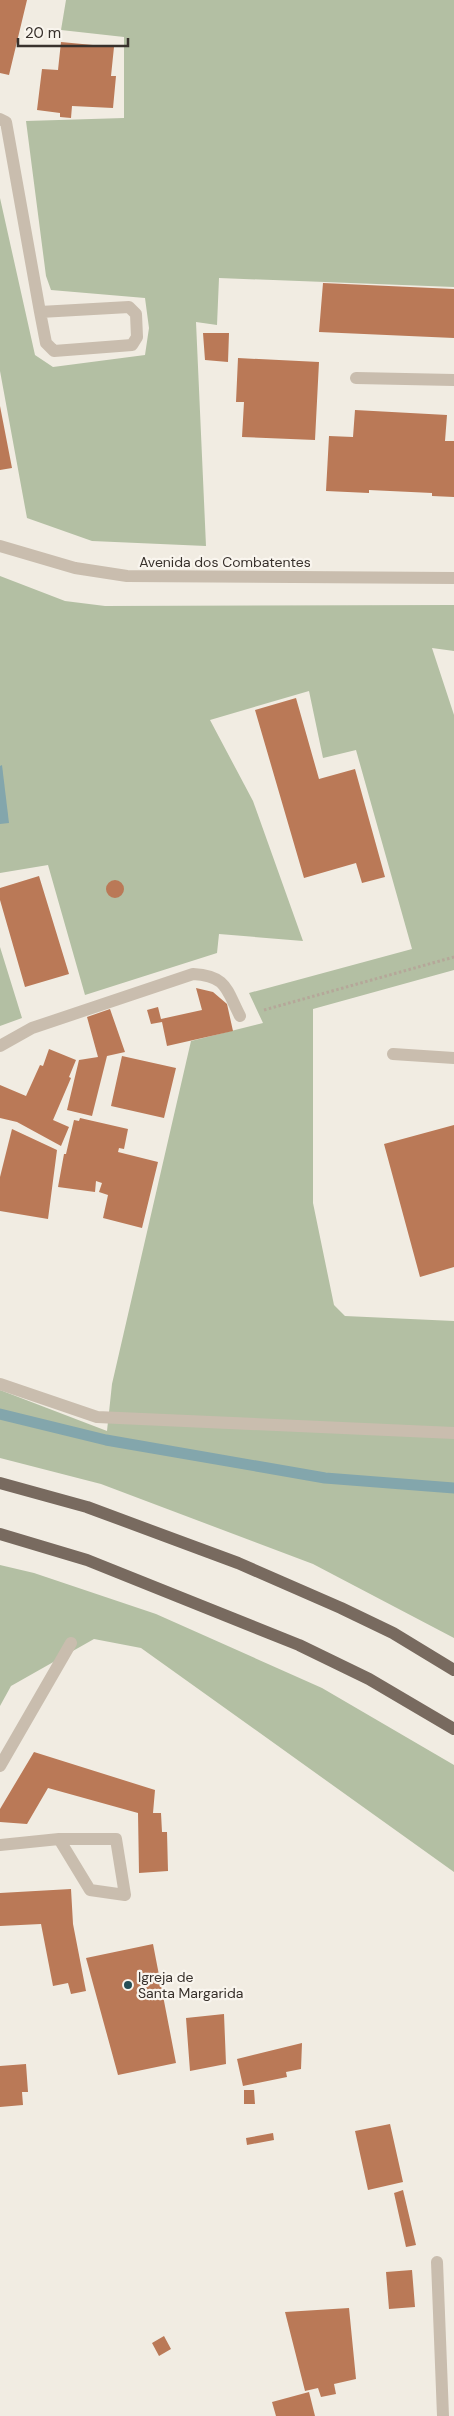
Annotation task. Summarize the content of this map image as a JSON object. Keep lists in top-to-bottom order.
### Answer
{
  "streets": {
    "street": ["Avenida dos Combatentes"]
  },
  "places": ["Igreja de Santa Margarida"],
  "scale_bar": "20 m"
}
